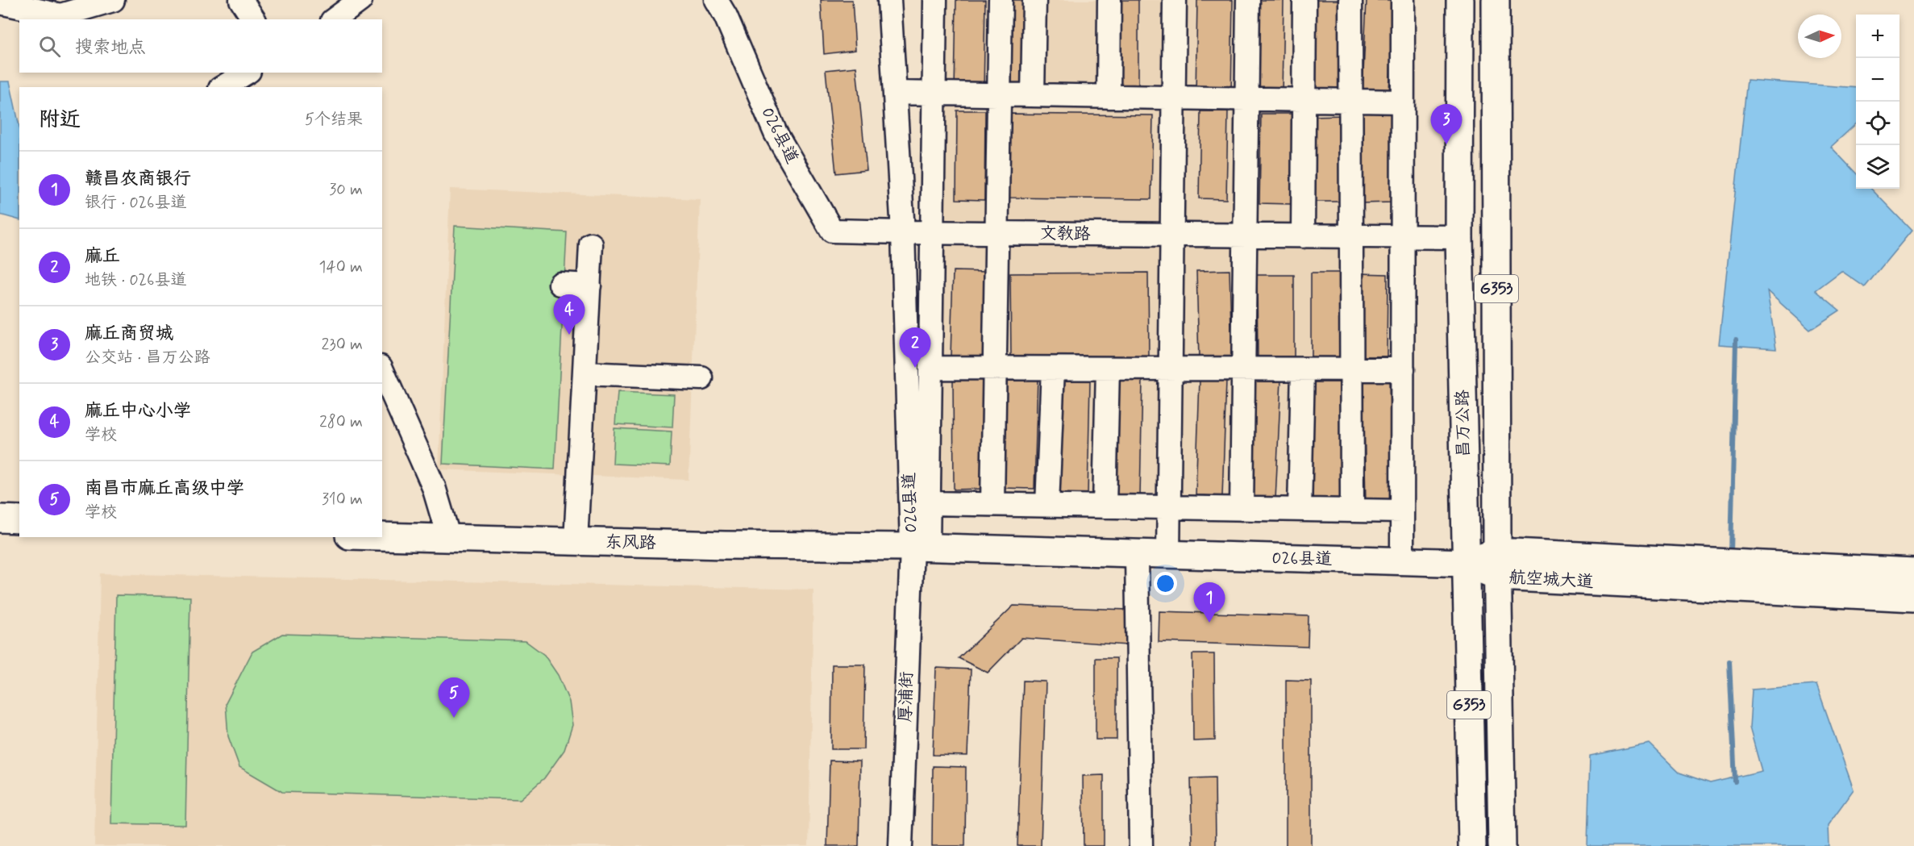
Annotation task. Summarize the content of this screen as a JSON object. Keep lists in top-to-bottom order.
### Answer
{
  "streets": {
    "main road": [
      "026县道",
      "G353",
      "昌万公路",
      "东风路",
      "航空城大道"
    ],
    "street": ["文教路", "厚浦街"]
  },
  "crossings": [
    ["026县道", "文教路"],
    ["026县道", "昌万公路"],
    ["026县道", "东风路"],
    ["026县道", "航空城大道"],
    ["026县道", "厚浦街"],
    ["文教路", "昌万公路"],
    ["昌万公路", "航空城大道"],
    ["东风路", "厚浦街"]
  ],
  "north": "right",
  "page": {
    "map_buttons": ["+", "−"],
    "search": "搜索地点",
    "heading": ["附近", "5个结果"],
    "pins": [
      "3",
      "4",
      "2",
      "1",
      "5"
    ],
    "list": [
      {
        "mark": "1",
        "name": "赣昌农商银行",
        "note": "银行 · 026县道",
        "value": "30 m"
      },
      {
        "mark": "2",
        "name": "麻丘",
        "note": "地铁 · 026县道",
        "value": "140 m"
      },
      {
        "mark": "3",
        "name": "麻丘商贸城",
        "note": "公交站 · 昌万公路",
        "value": "230 m"
      },
      {
        "mark": "4",
        "name": "麻丘中心小学",
        "note": "学校",
        "value": "280 m"
      },
      {
        "mark": "5",
        "name": "南昌市麻丘高级中学",
        "note": "学校",
        "value": "310 m"
      }
    ]
  }
}
